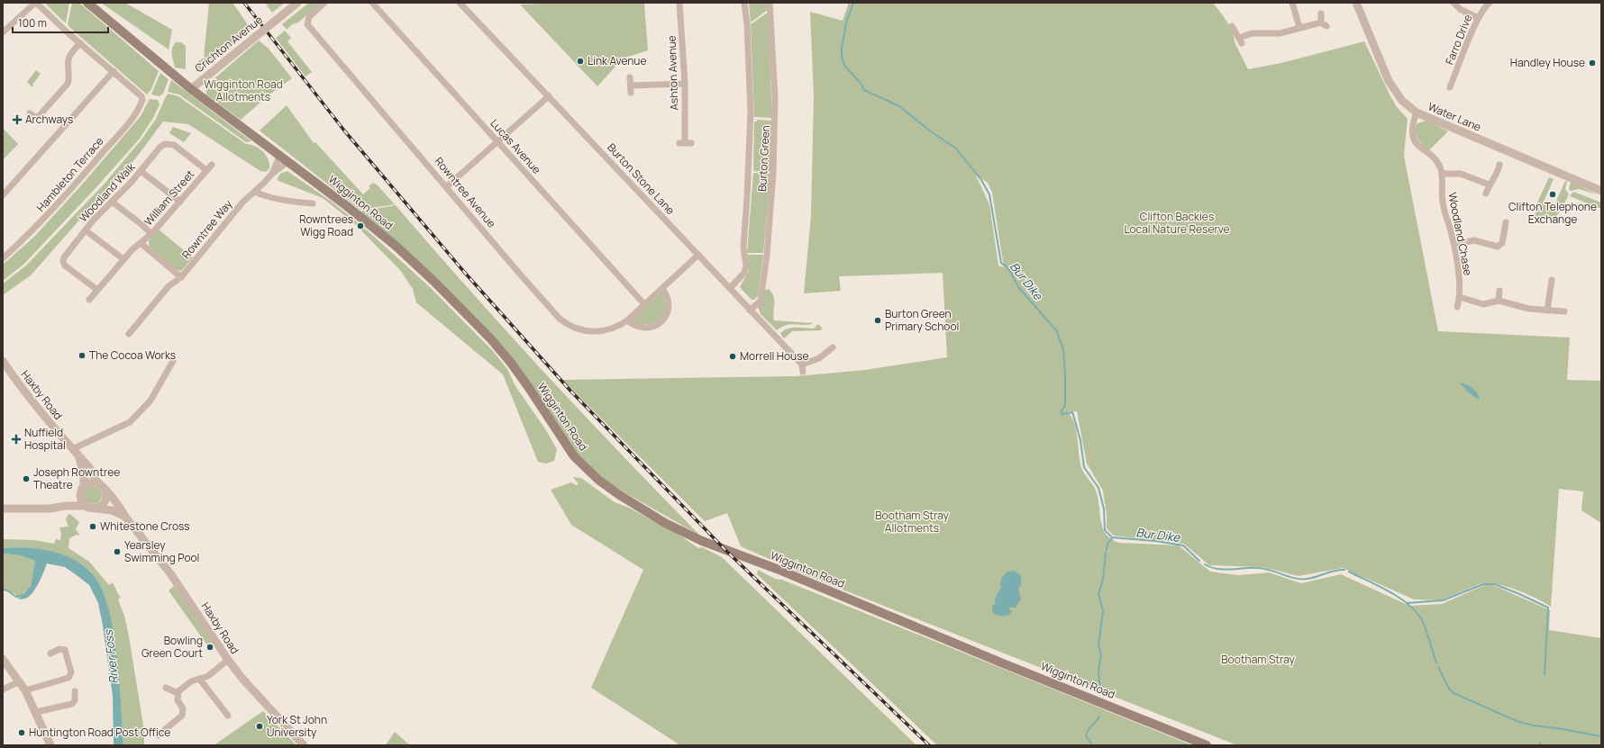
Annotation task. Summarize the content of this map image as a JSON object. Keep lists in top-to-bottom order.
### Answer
{
  "streets": {
    "main road": ["Wigginton Road"],
    "street": [
      "Farro Drive",
      "Crichton Avenue",
      "Ashton Avenue",
      "Water Lane",
      "Lucas Avenue",
      "Burton Green",
      "Hambleton Terrace",
      "Burton Stone Lane",
      "Woodland Walk",
      "Rowntree Avenue",
      "William Street",
      "Rowntree Way",
      "Woodland Chase",
      "Haxby Road"
    ]
  },
  "crossings": [
    ["Crichton Avenue", "Wigginton Road"],
    ["Water Lane", "Woodland Chase"],
    ["Lucas Avenue", "Rowntree Avenue"],
    ["Burton Green", "Burton Stone Lane"],
    ["Burton Stone Lane", "Rowntree Avenue"],
    ["Woodland Walk", "William Street"],
    ["Wigginton Road", "Rowntree Way"]
  ],
  "water": ["Bur Dike", "River Foss"],
  "parks": [
    "Wigginton Road Allotments",
    "Clifton Backies Local Nature Reserve",
    "Bootham Stray Allotments",
    "Bootham Stray"
  ],
  "places": {
    "other": [
      "Link Avenue",
      "Handley House",
      "Clifton Telephone Exchange",
      "Rowntrees Wigg Road",
      "Burton Green Primary School",
      "The Cocoa Works",
      "Morrell House",
      "Joseph Rowntree Theatre",
      "Whitestone Cross",
      "Yearsley Swimming Pool",
      "Bowling Green Court",
      "York St John University",
      "Huntington Road Post Office"
    ],
    "health": ["Archways", "Nuffield Hospital"]
  },
  "scale_bar": "100 m"
}
